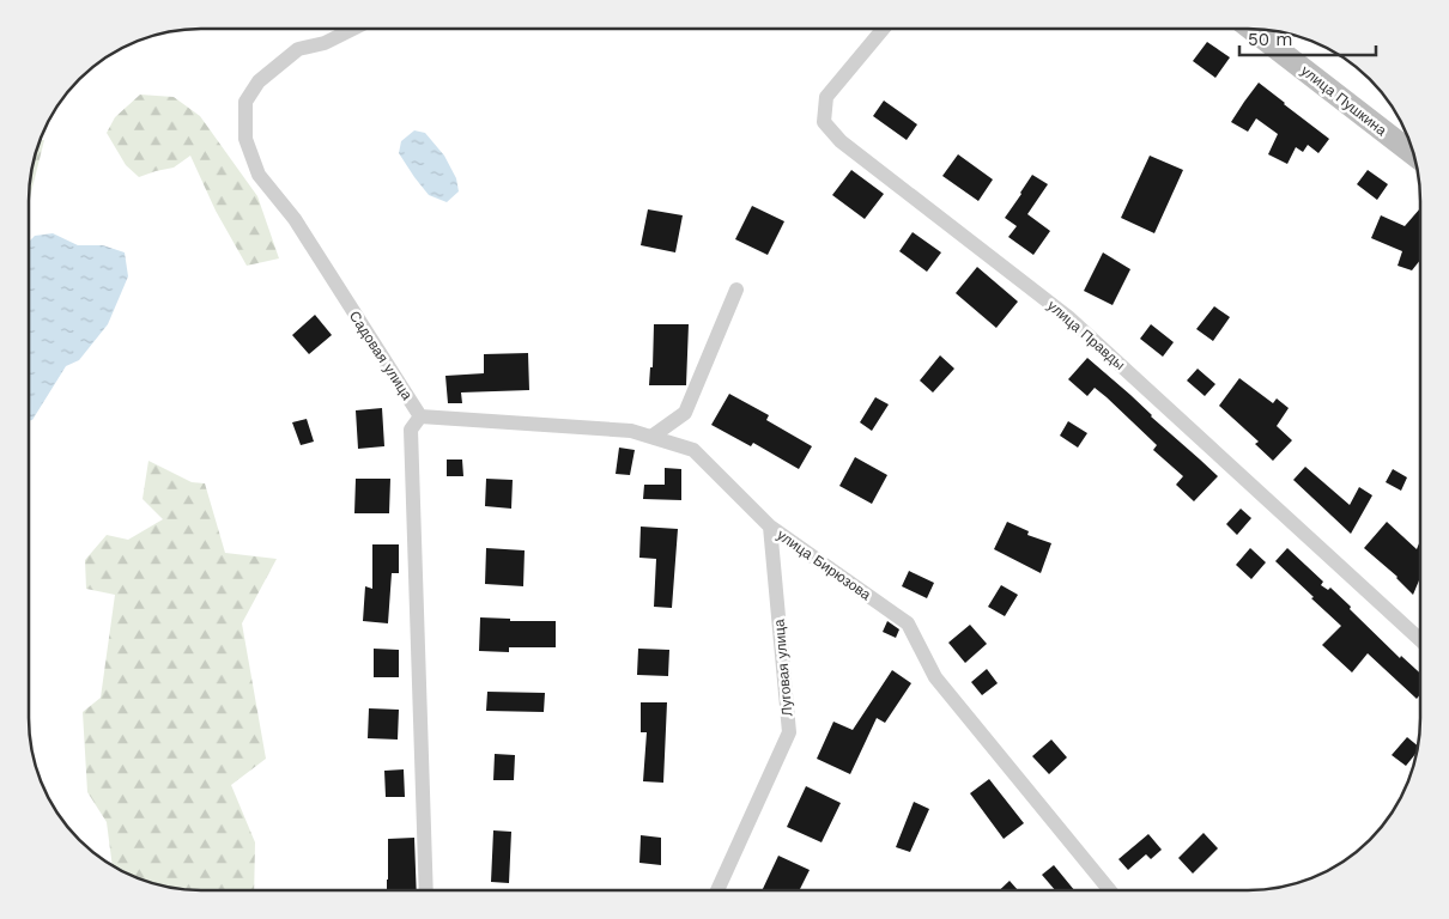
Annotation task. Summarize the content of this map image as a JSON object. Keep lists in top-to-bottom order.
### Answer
{
  "streets": {
    "main road": ["улица Пушкина"],
    "street": [
      "улица Правды",
      "Садовая улица",
      "улица Бирюзова",
      "Луговая улица"
    ]
  },
  "crossings": [
    ["Садовая улица", "улица Бирюзова"],
    ["улица Бирюзова", "Луговая улица"]
  ],
  "scale_bar": "50 m"
}
